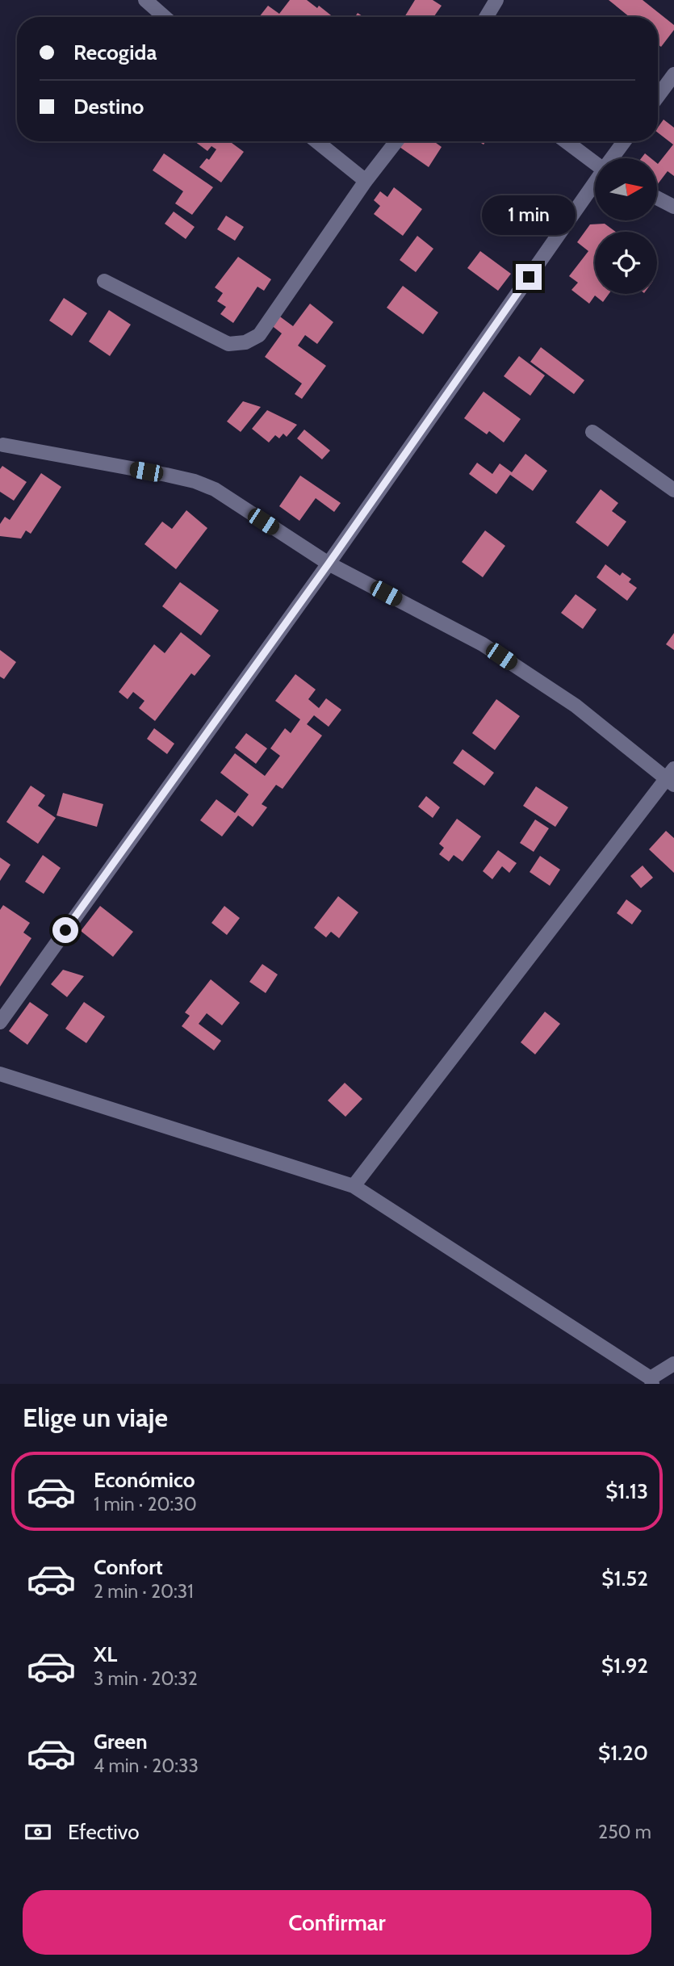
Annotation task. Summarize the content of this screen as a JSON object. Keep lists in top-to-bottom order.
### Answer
{
  "north": "right",
  "page": {
    "banner": ["Recogida", "Destino"],
    "bubble": "1 min",
    "heading": "Elige un viaje",
    "list": [
      {
        "name": "Económico",
        "note": "1 min · 20:30",
        "value": "$1.13"
      },
      {
        "name": "Confort",
        "note": "2 min · 20:31",
        "value": "$1.52"
      },
      {
        "name": "XL",
        "note": "3 min · 20:32",
        "value": "$1.92"
      },
      {
        "name": "Green",
        "note": "4 min · 20:33",
        "value": "$1.20"
      }
    ],
    "pay": ["Efectivo", "250 m"],
    "buttons": "Confirmar"
  }
}
